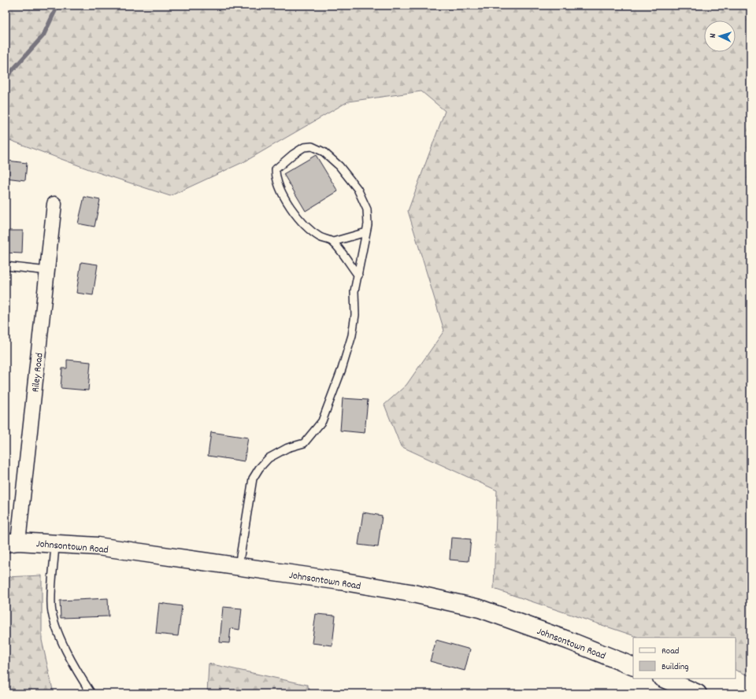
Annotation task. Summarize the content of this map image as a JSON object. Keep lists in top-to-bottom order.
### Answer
{
  "streets": {
    "street": ["Riley Road", "Johnsontown Road"]
  },
  "crossings": [
    ["Riley Road", "Johnsontown Road"]
  ],
  "legend": ["Road", "Building"],
  "north": "left"
}
